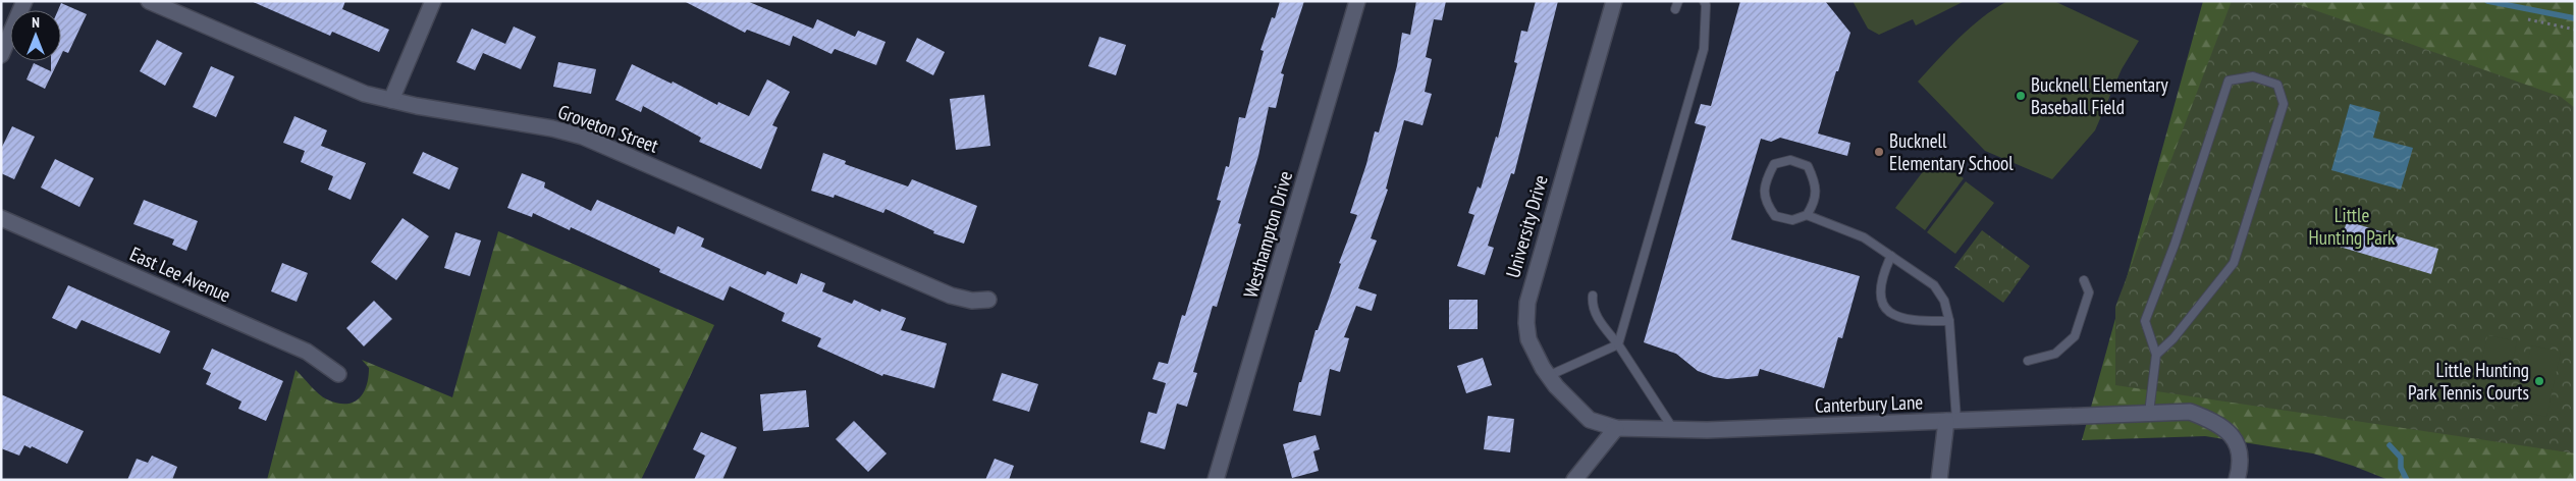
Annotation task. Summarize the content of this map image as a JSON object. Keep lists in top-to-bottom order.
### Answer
{
  "streets": {
    "street": [
      "Groveton Street",
      "University Drive",
      "Westhampton Drive",
      "East Lee Avenue",
      "Canterbury Lane"
    ]
  },
  "crossings": [
    ["University Drive", "Canterbury Lane"]
  ],
  "parks": ["Little Hunting Park"],
  "places": ["Bucknell Elementary Baseball Field", "Bucknell Elementary School", "Little Hunting Park Tennis Courts"],
  "north": "top"
}
